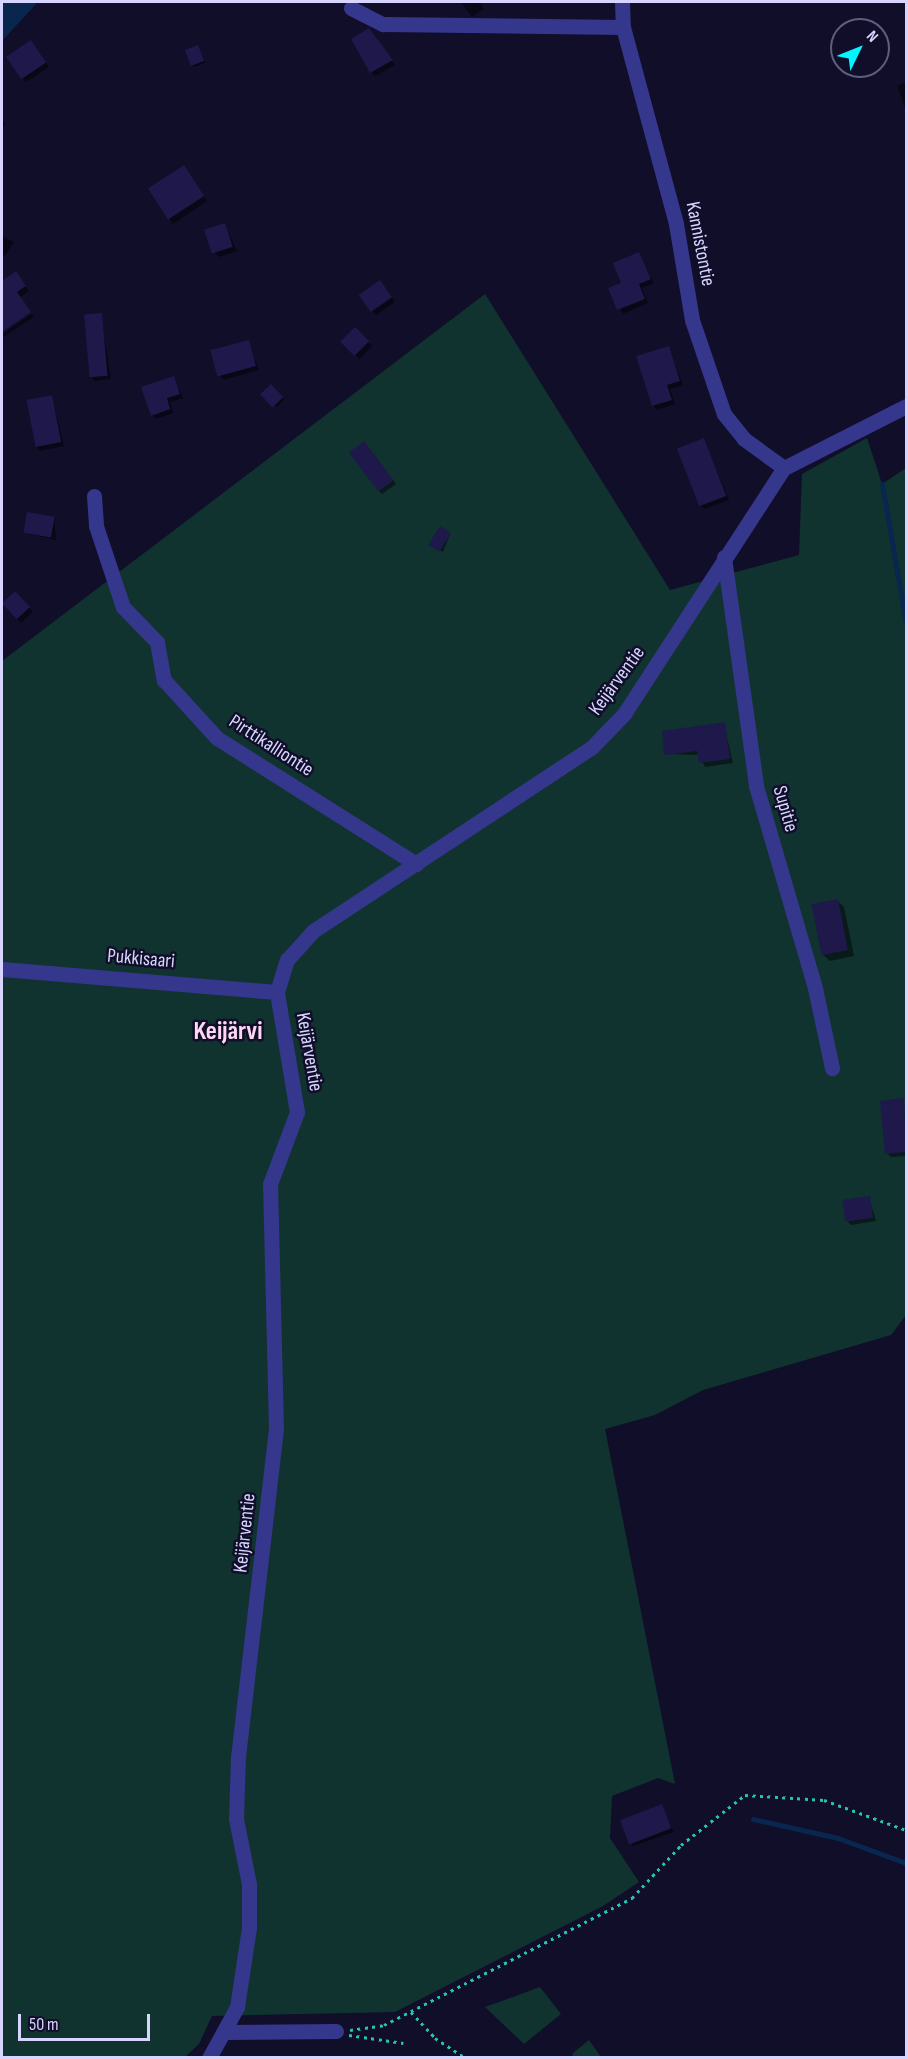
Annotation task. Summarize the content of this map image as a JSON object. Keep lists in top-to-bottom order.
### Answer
{
  "streets": {
    "street": [
      "Kannistontie",
      "Keijärventie",
      "Pirttikalliontie",
      "Supitie",
      "Pukkisaari"
    ]
  },
  "crossings": [
    ["Kannistontie", "Keijärventie"],
    ["Keijärventie", "Pirttikalliontie"],
    ["Keijärventie", "Supitie"],
    ["Keijärventie", "Pukkisaari"]
  ],
  "districts": ["Keijärvi"],
  "scale_bar": "50 m",
  "north": "top right"
}
